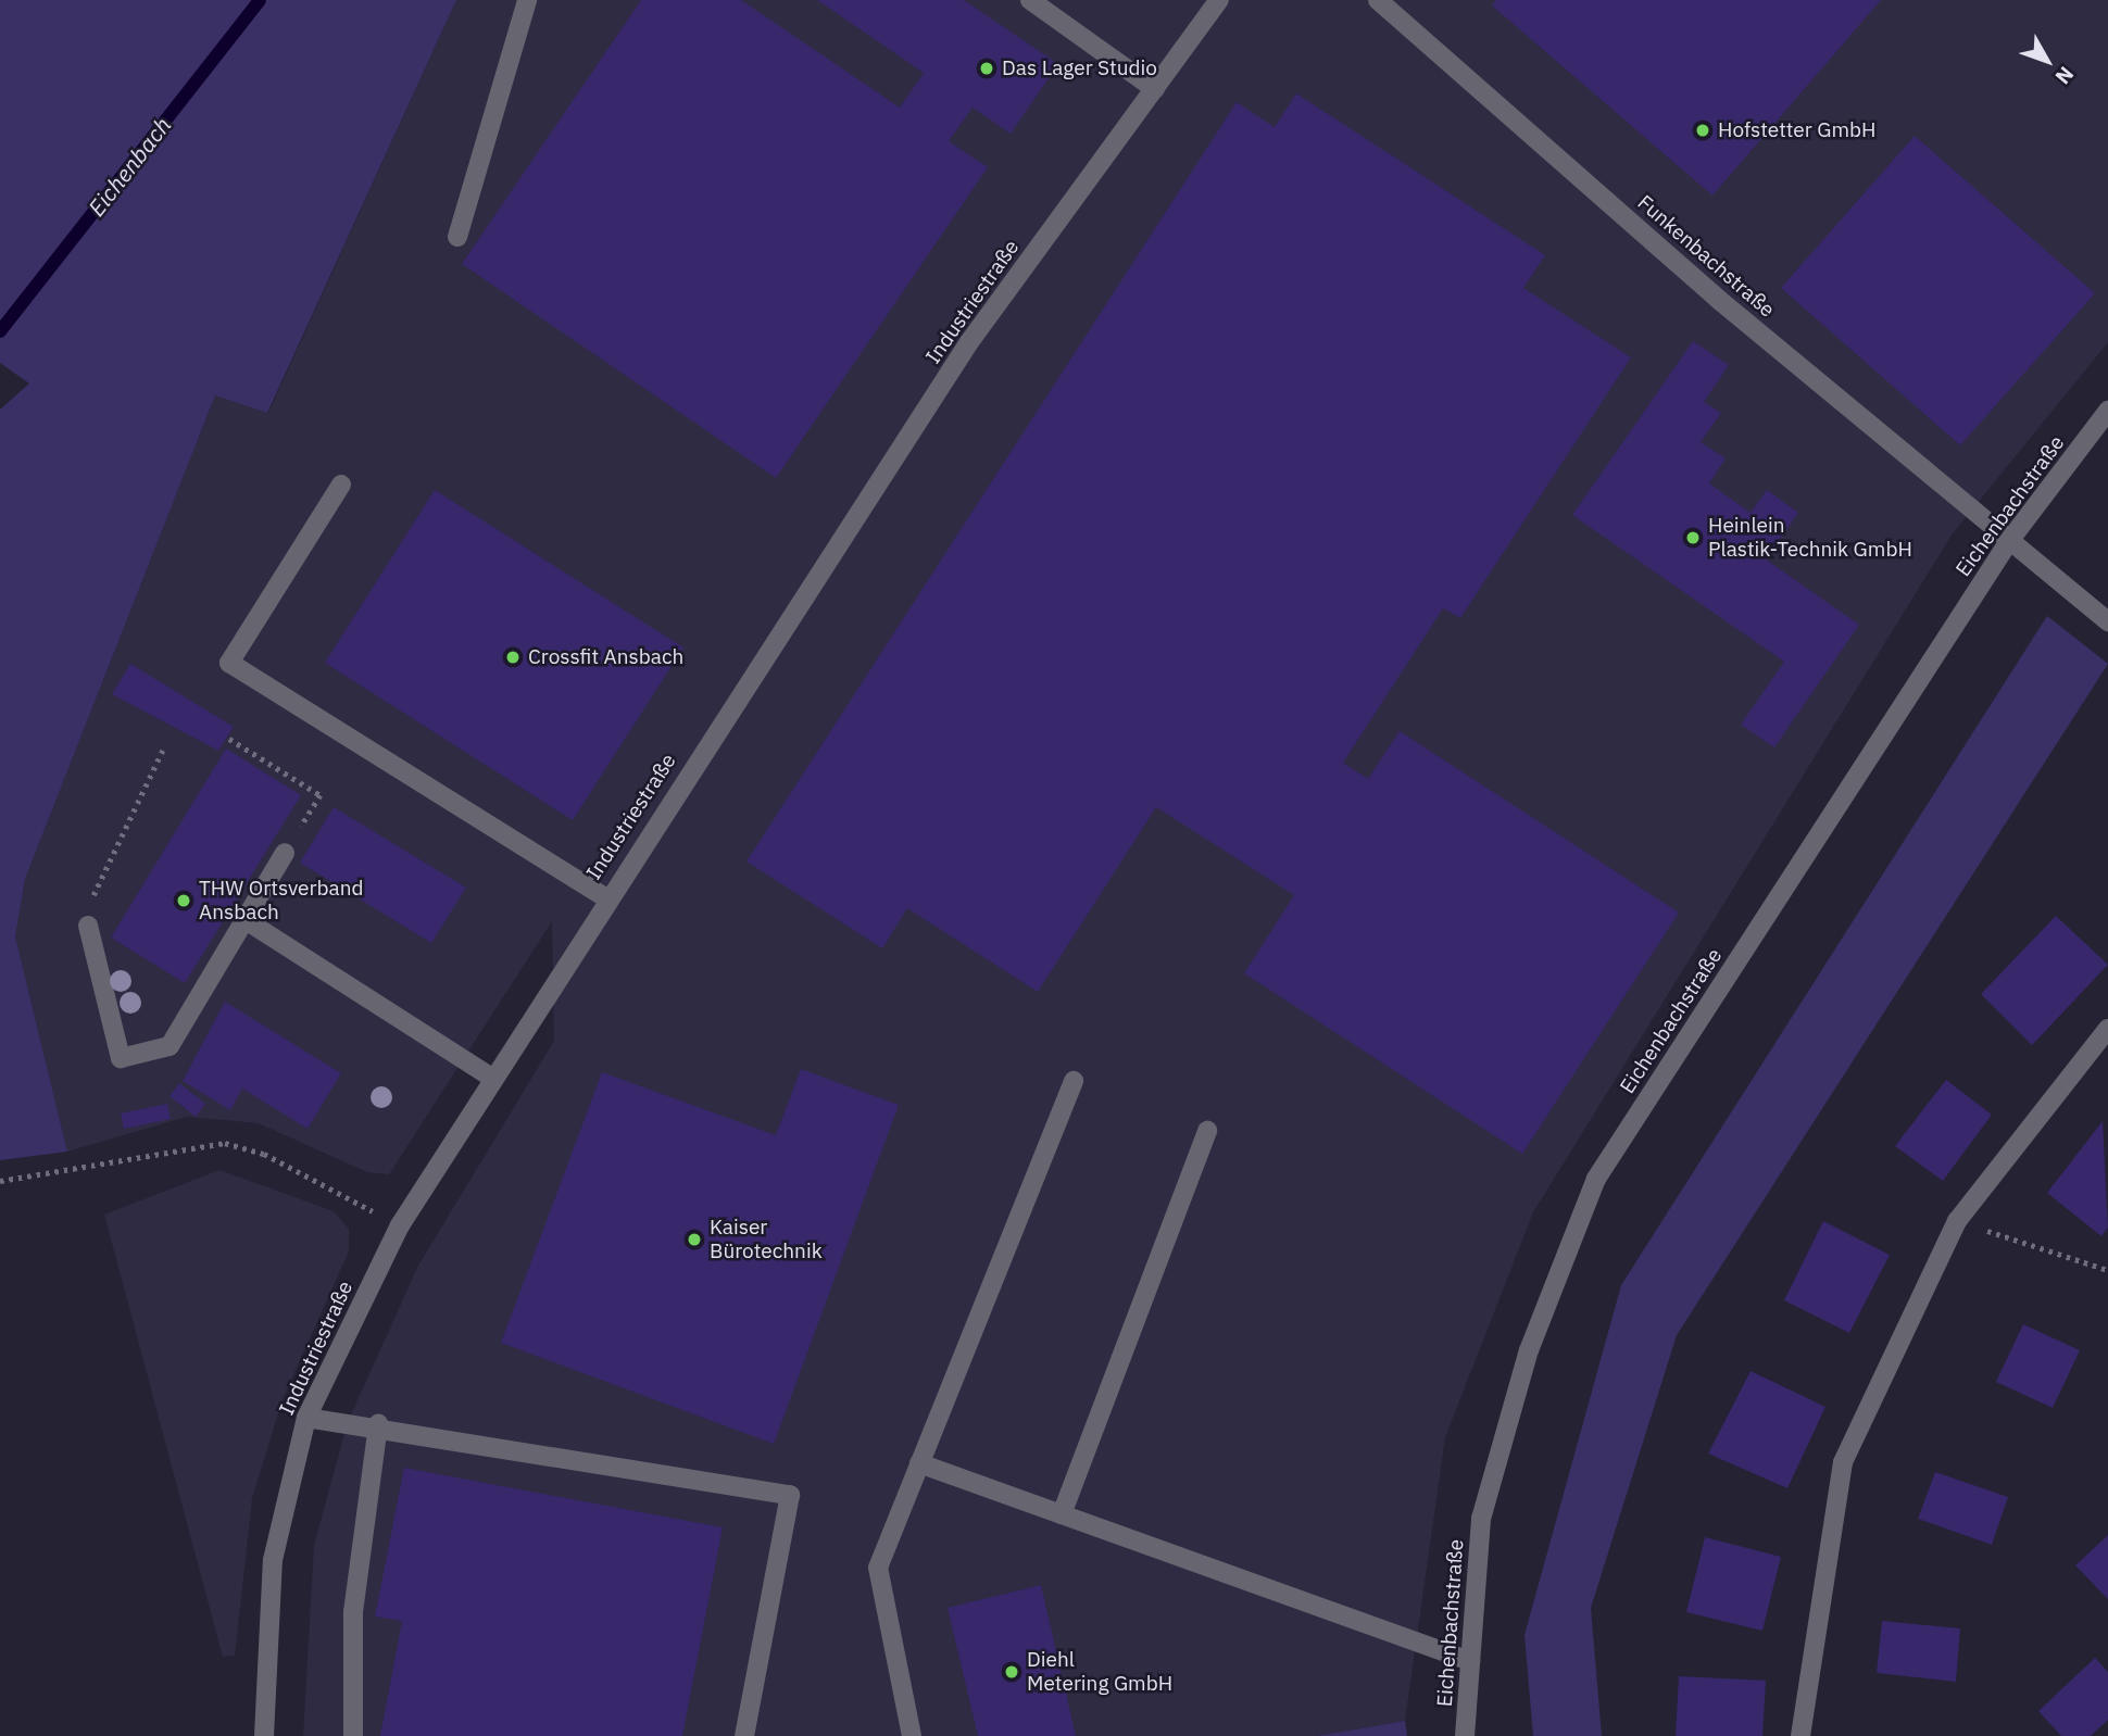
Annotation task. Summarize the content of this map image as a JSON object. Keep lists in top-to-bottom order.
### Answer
{
  "streets": {
    "street": ["Funkenbachstraße", "Industriestraße", "Eichenbachstraße"]
  },
  "crossings": [
    ["Funkenbachstraße", "Eichenbachstraße"]
  ],
  "water": ["Eichenbach"],
  "places": [
    "Das Lager Studio",
    "Hofstetter GmbH",
    "Heinlein Plastik-Technik GmbH",
    "Crossfit Ansbach",
    "THW Ortsverband Ansbach",
    "Kaiser Bürotechnik",
    "Diehl Metering GmbH"
  ],
  "north": "bottom right"
}
